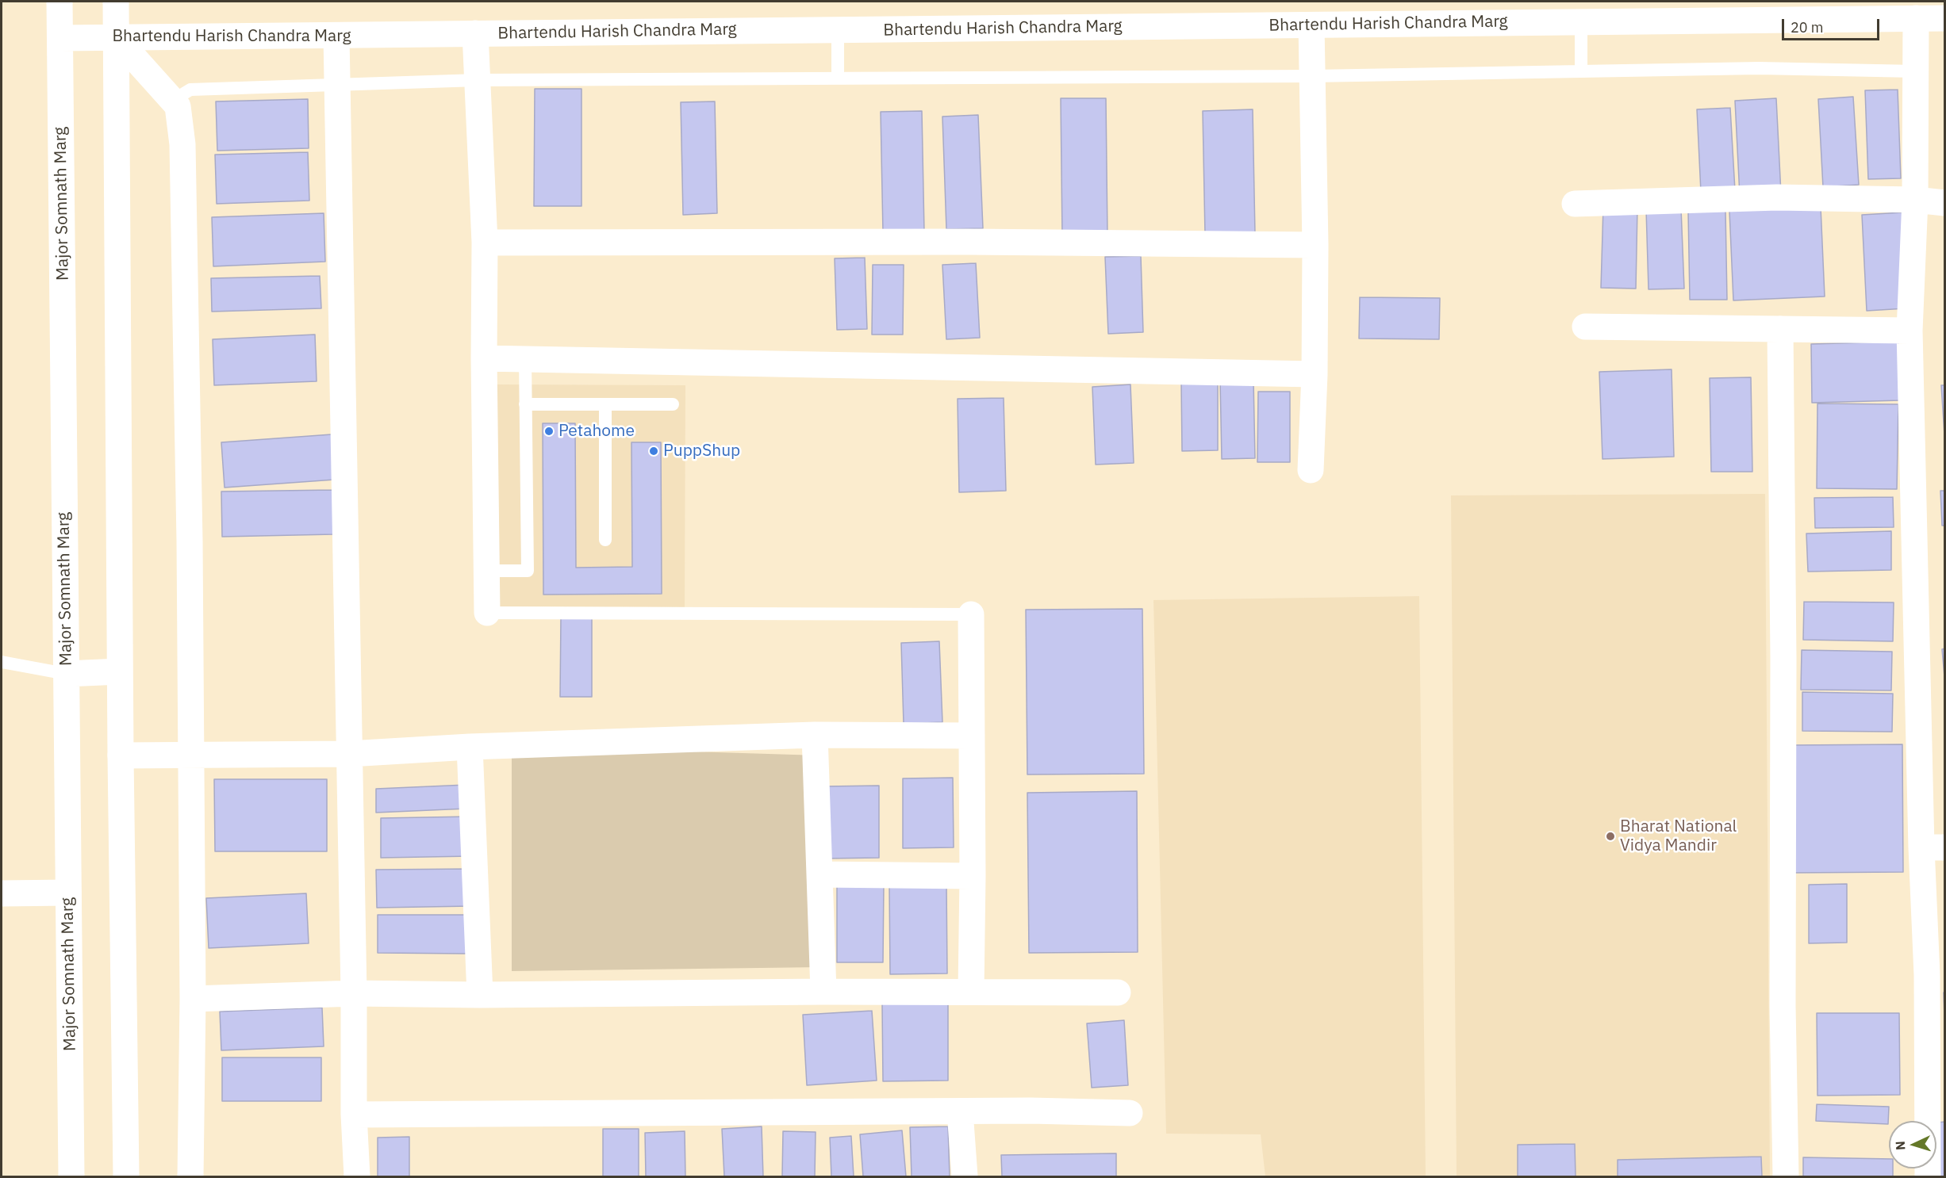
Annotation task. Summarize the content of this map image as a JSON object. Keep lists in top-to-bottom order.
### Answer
{
  "streets": {
    "street": ["Bhartendu Harish Chandra Marg", "Major Somnath Marg"]
  },
  "crossings": [
    ["Bhartendu Harish Chandra Marg", "Major Somnath Marg"]
  ],
  "places": ["Petahome", "PuppShup", "Bharat National Vidya Mandir"],
  "scale_bar": "20 m",
  "north": "left"
}
